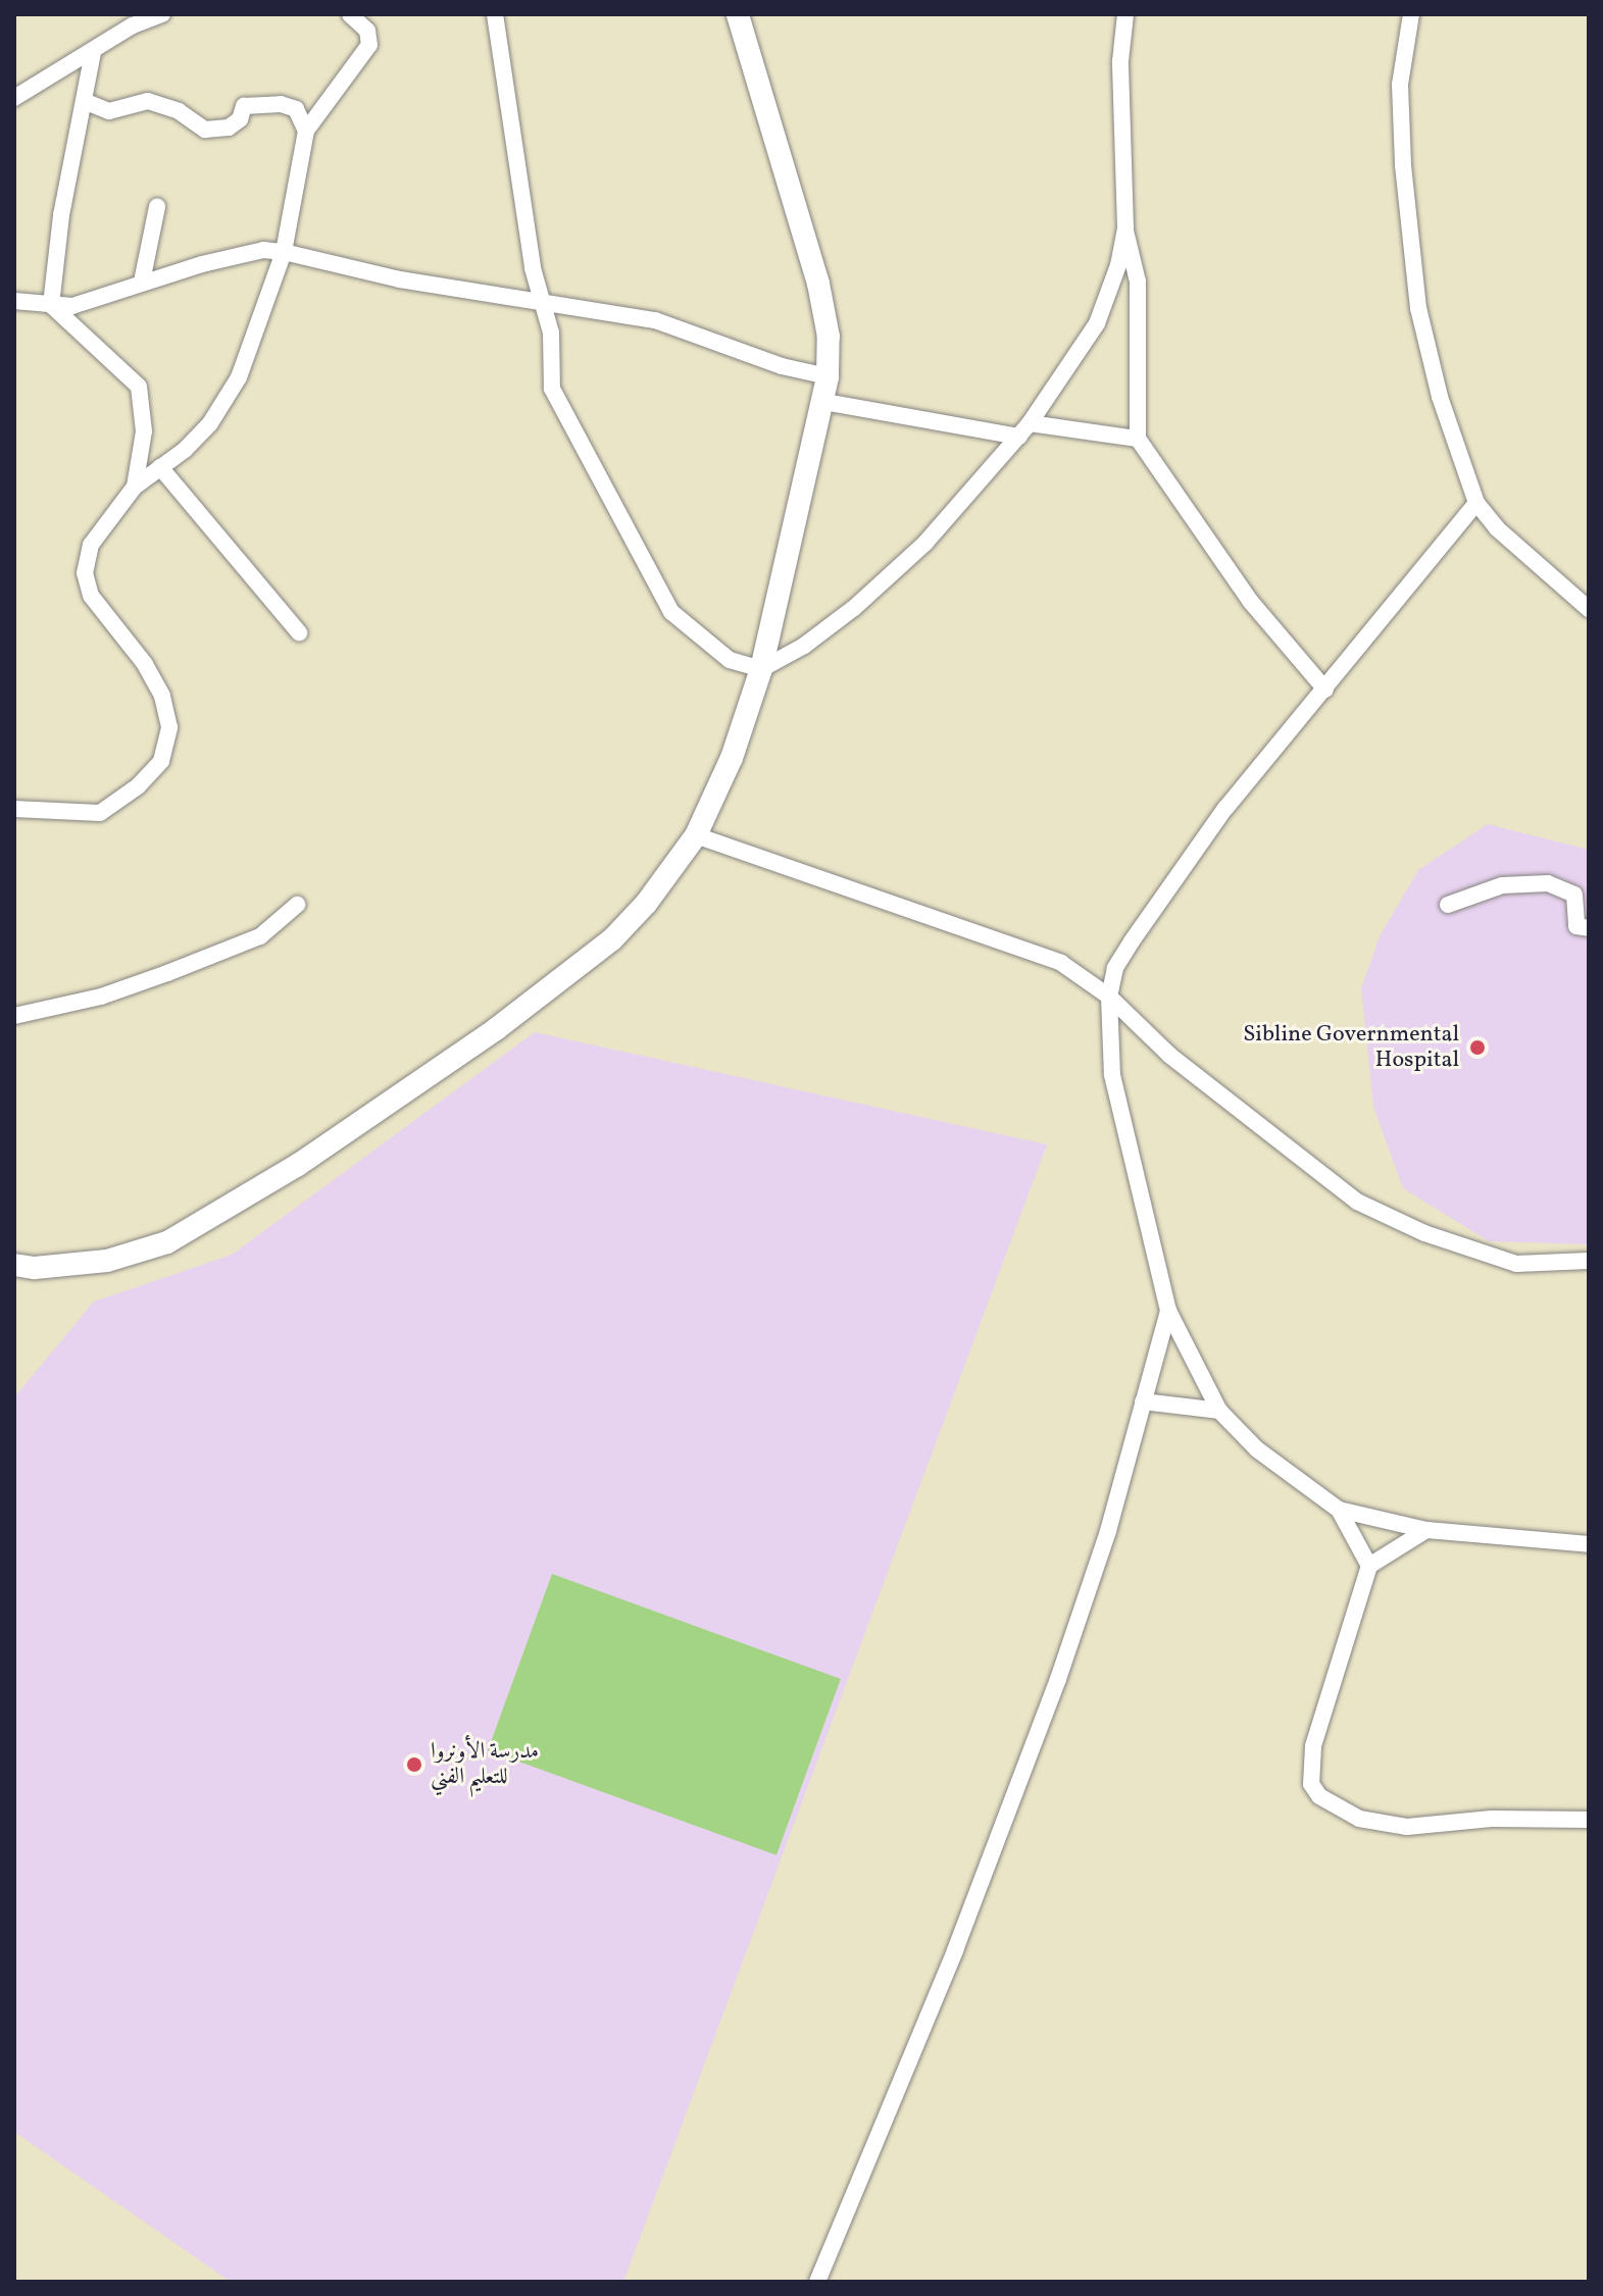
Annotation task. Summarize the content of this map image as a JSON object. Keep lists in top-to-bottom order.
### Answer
{
  "places": ["Sibline Governmental Hospital", "مدرسة الأونروا للتعليم الفني"]
}
